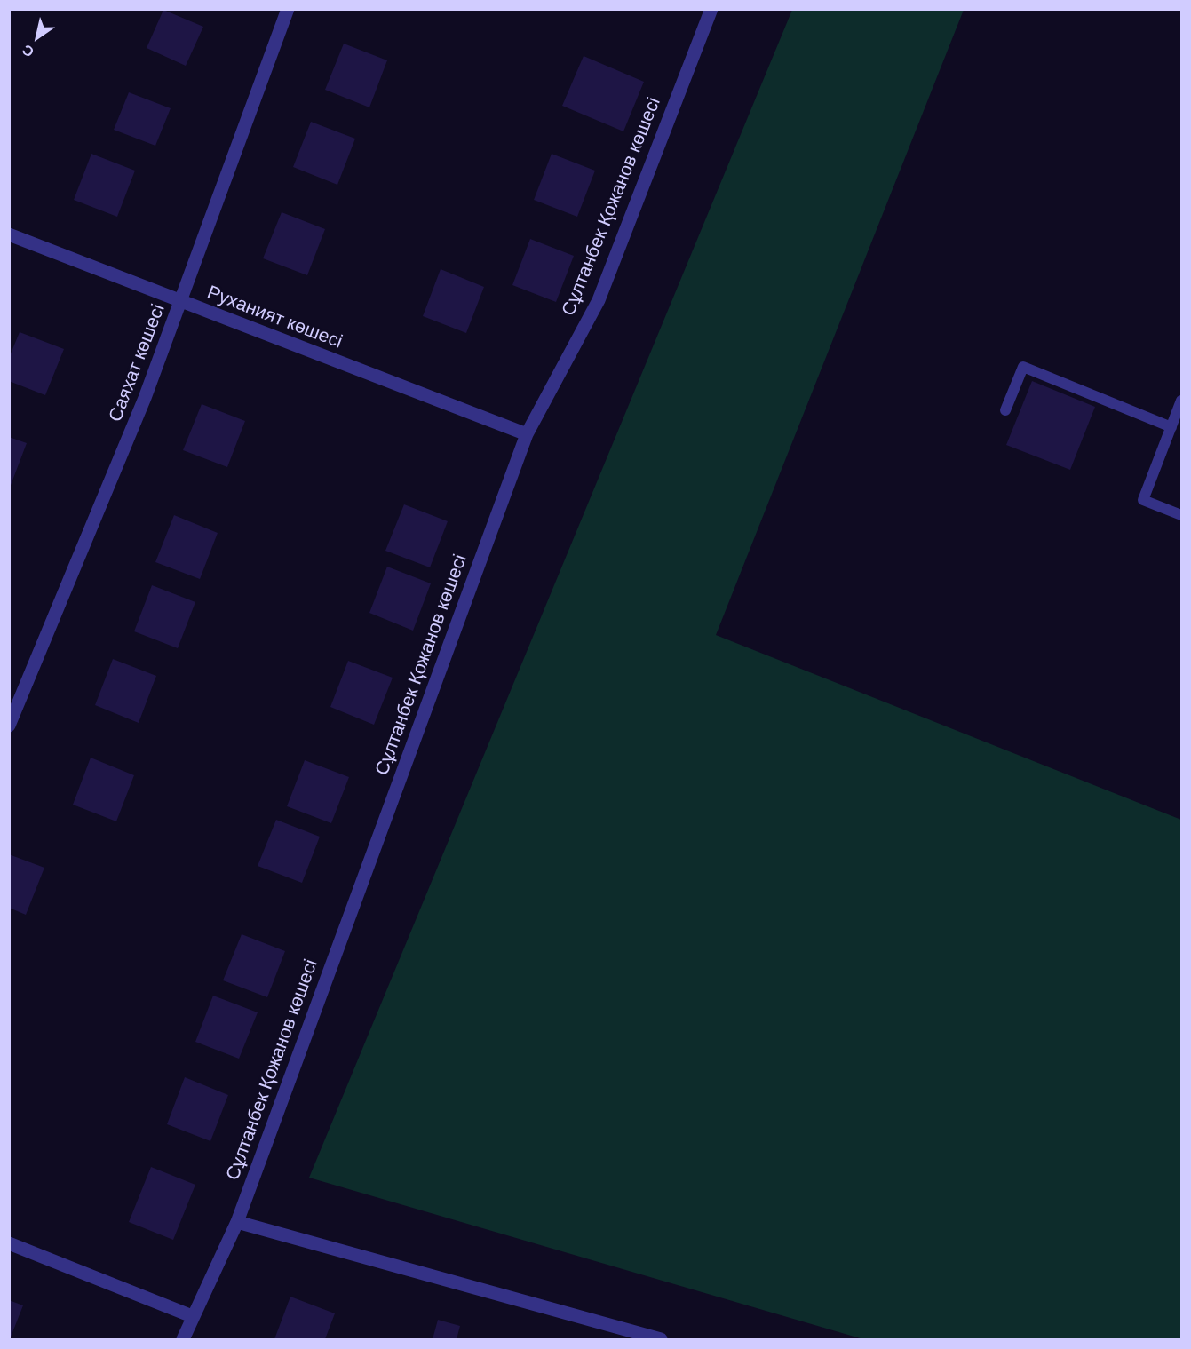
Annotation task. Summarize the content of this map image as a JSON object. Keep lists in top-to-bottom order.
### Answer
{
  "streets": {
    "street": ["Сұлтанбек Қожанов көшесі", "Руханият көшесі", "Саяхат көшесі"]
  },
  "crossings": [
    ["Сұлтанбек Қожанов көшесі", "Руханият көшесі"],
    ["Руханият көшесі", "Саяхат көшесі"]
  ],
  "north": "bottom left"
}
